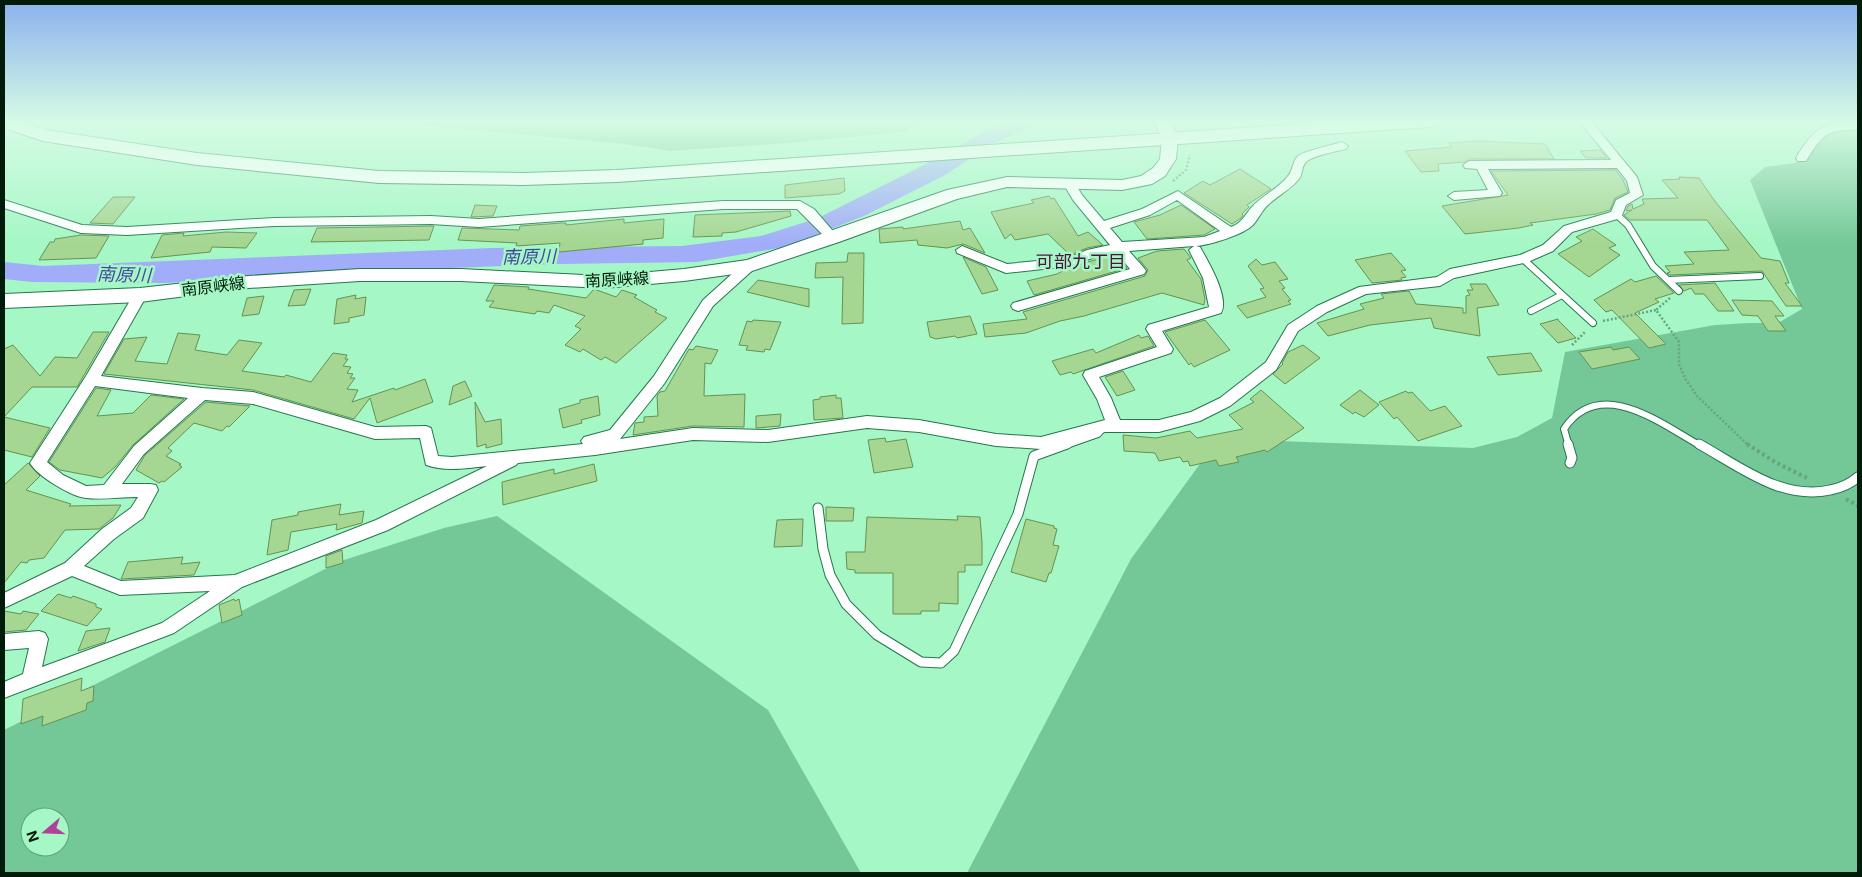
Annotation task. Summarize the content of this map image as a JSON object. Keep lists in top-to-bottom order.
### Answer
{
  "streets": {
    "main road": ["南原峡線"]
  },
  "districts": ["可部九丁目"],
  "water": ["南原川"],
  "north": "left"
}
